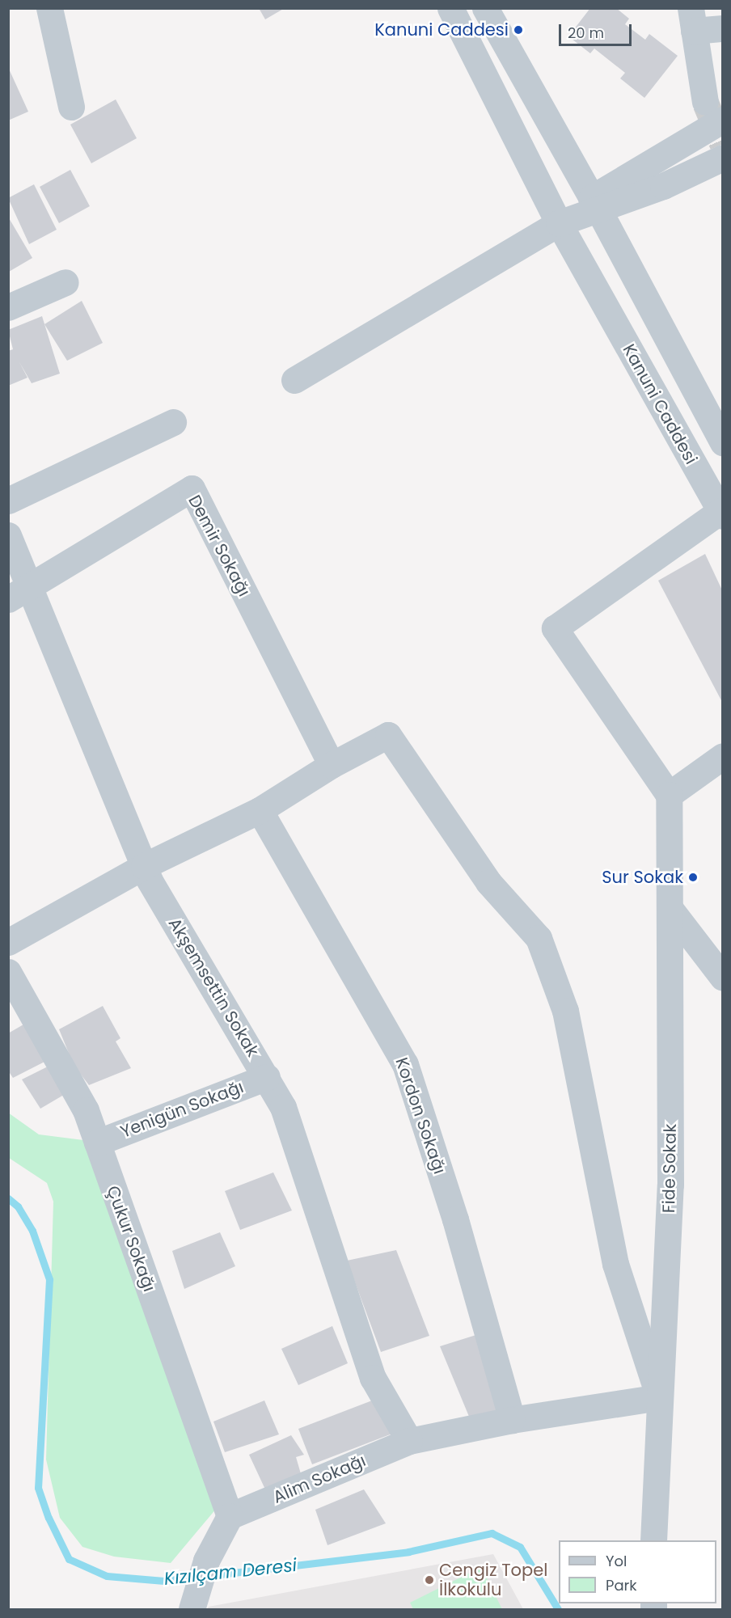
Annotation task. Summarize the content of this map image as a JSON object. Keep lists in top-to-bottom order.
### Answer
{
  "streets": {
    "street": [
      "Kanuni Caddesi",
      "Demir Sokağı",
      "Akşemsettin Sokak",
      "Yenigün Sokağı",
      "Kordon Sokağı",
      "Fide Sokak",
      "Çukur Sokağı",
      "Alim Sokağı"
    ]
  },
  "crossings": [
    ["Demir Sokağı", "Akşemsettin Sokak"],
    ["Akşemsettin Sokak", "Yenigün Sokağı"],
    ["Akşemsettin Sokak", "Alim Sokağı"],
    ["Yenigün Sokağı", "Çukur Sokağı"],
    ["Kordon Sokağı", "Alim Sokağı"],
    ["Fide Sokak", "Alim Sokağı"],
    ["Çukur Sokağı", "Alim Sokağı"]
  ],
  "water": ["Kızılçam Deresi"],
  "places": ["Kanuni Caddesi", "Sur Sokak", "Cengiz Topel İlkokulu"],
  "legend": ["Yol", "Park"],
  "scale_bar": "20 m"
}
